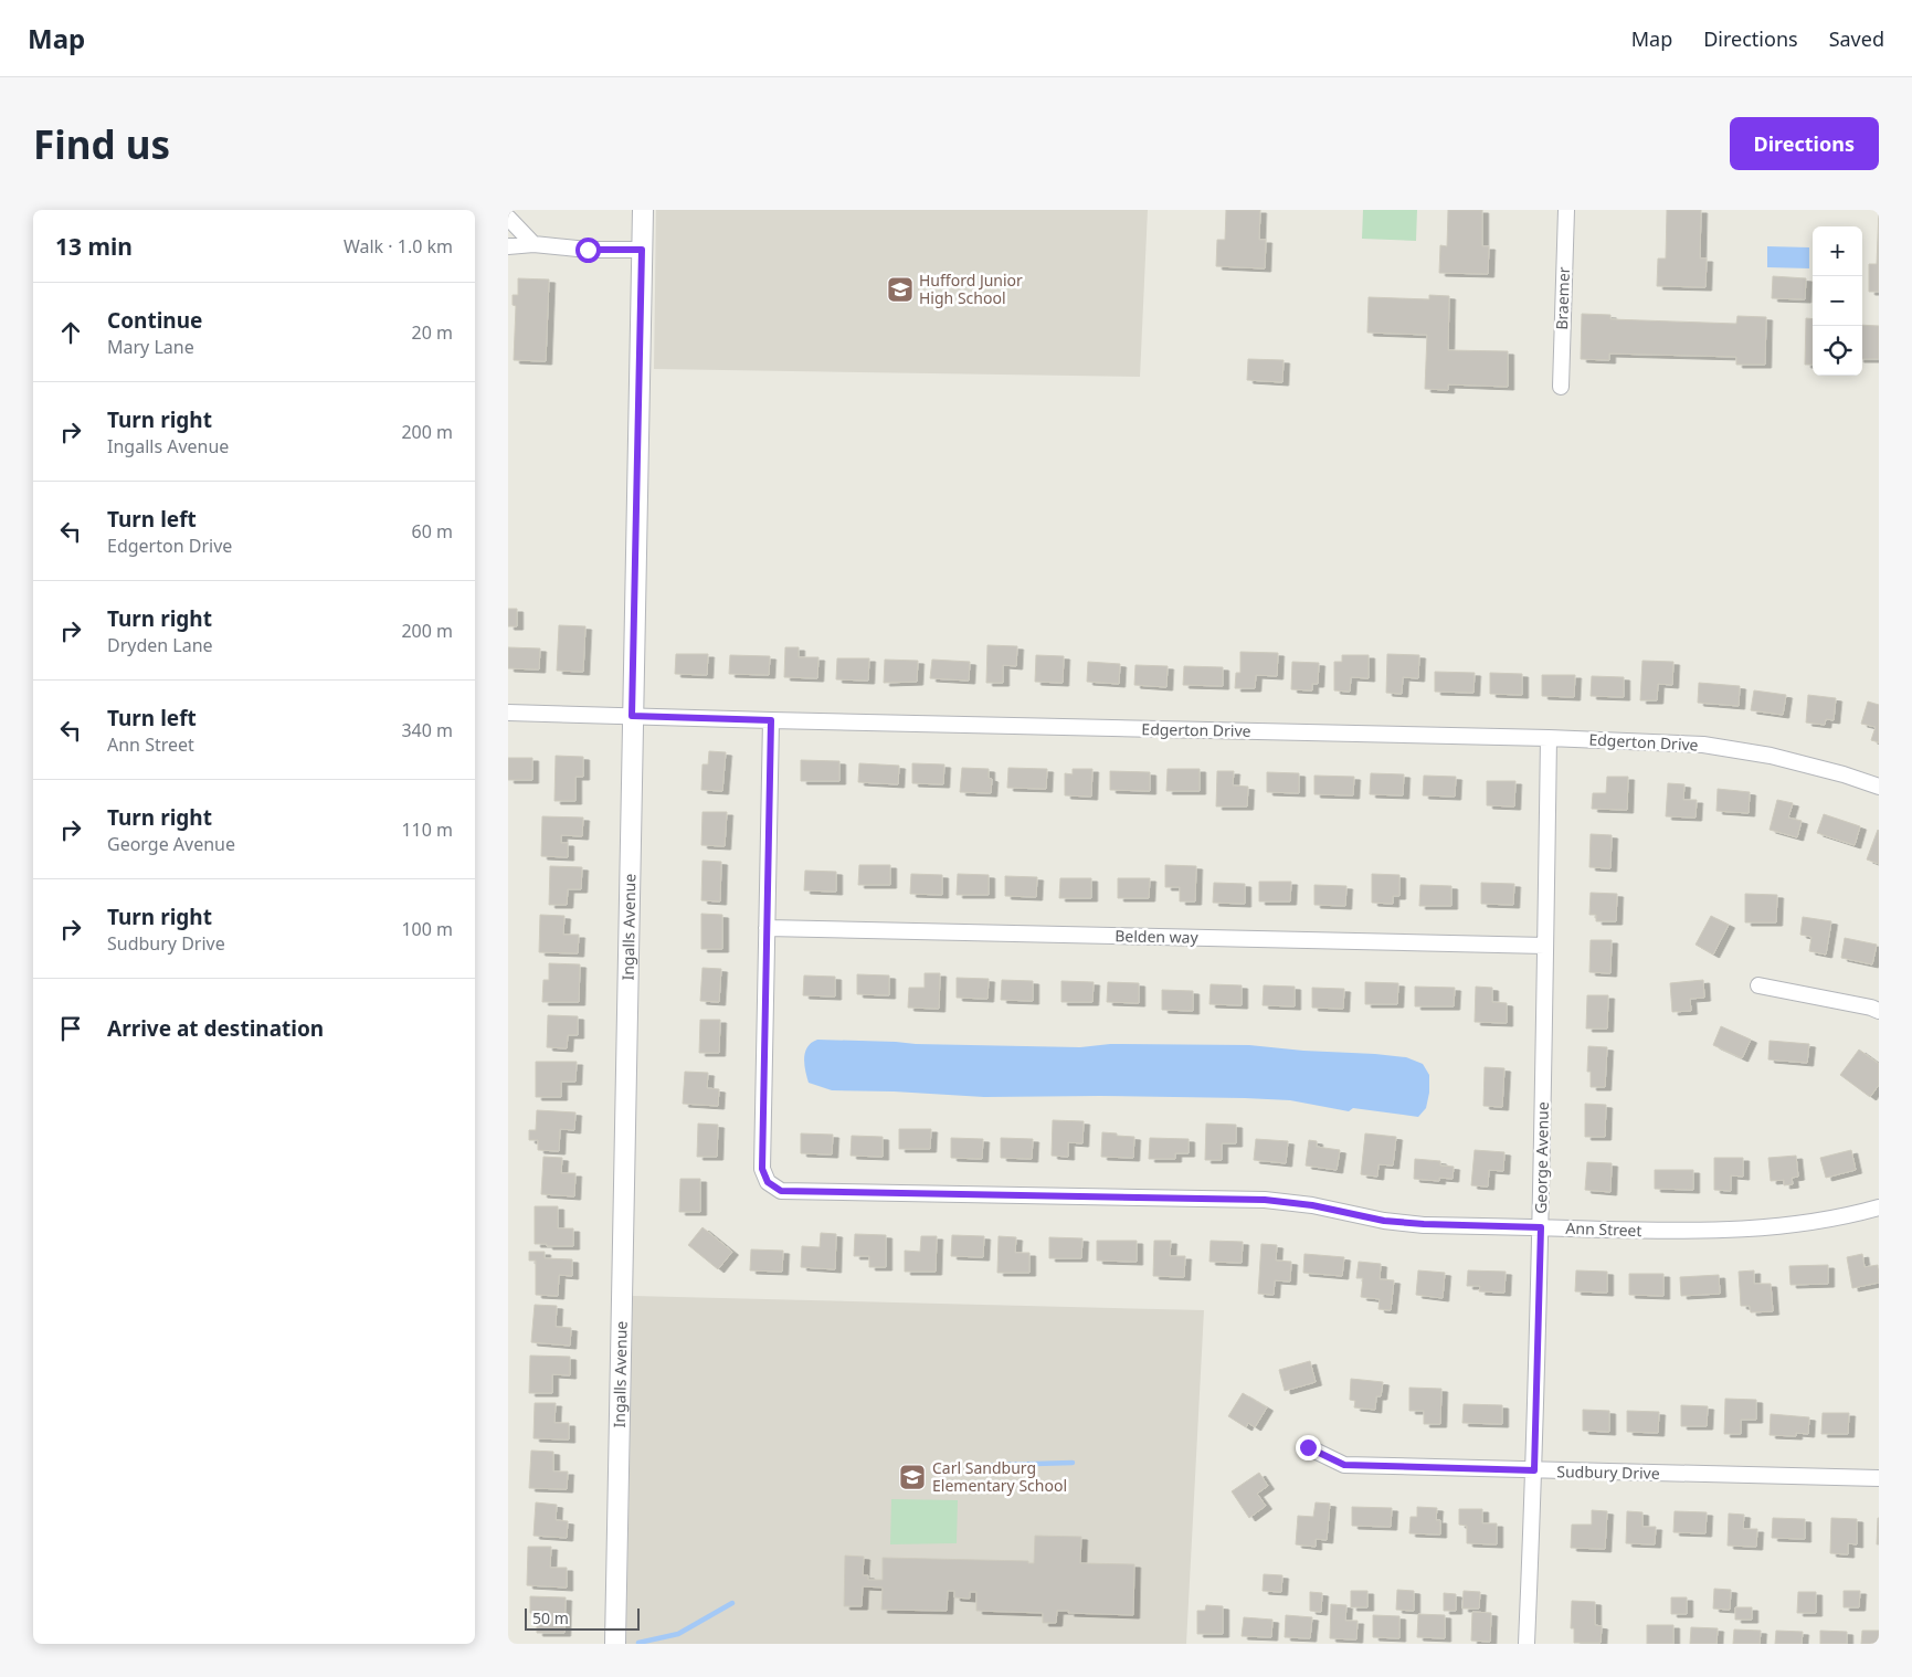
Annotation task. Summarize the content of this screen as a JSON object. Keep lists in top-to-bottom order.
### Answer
{
  "streets": {
    "street": [
      "Braemer",
      "Edgerton Drive",
      "Ingalls Avenue",
      "Belden way",
      "George Avenue",
      "Ann Street",
      "Sudbury Drive"
    ]
  },
  "crossings": [
    ["Edgerton Drive", "Ingalls Avenue"],
    ["Edgerton Drive", "George Avenue"],
    ["Belden way", "George Avenue"],
    ["Belden way", "Ann Street"],
    ["George Avenue", "Ann Street"],
    ["George Avenue", "Sudbury Drive"]
  ],
  "places": {
    "school or university": ["Hufford Junior High School", "Carl Sandburg Elementary School"]
  },
  "scale_bar": "50 m",
  "page": {
    "header": "Map",
    "nav": ["Map", "Directions", "Saved"],
    "buttons": "Directions",
    "title": "Find us",
    "heading": ["13 min", "Walk · 1.0 km"],
    "map_buttons": ["+", "−"],
    "list": [
      ["Continue", "Mary Lane", "20 m"],
      ["Turn right", "Ingalls Avenue", "200 m"],
      ["Turn left", "Edgerton Drive", "60 m"],
      ["Turn right", "Dryden Lane", "200 m"],
      ["Turn left", "Ann Street", "340 m"],
      ["Turn right", "George Avenue", "110 m"],
      ["Turn right", "Sudbury Drive", "100 m"],
      "Arrive at destination"
    ],
    "scale": "50 m"
  }
}
